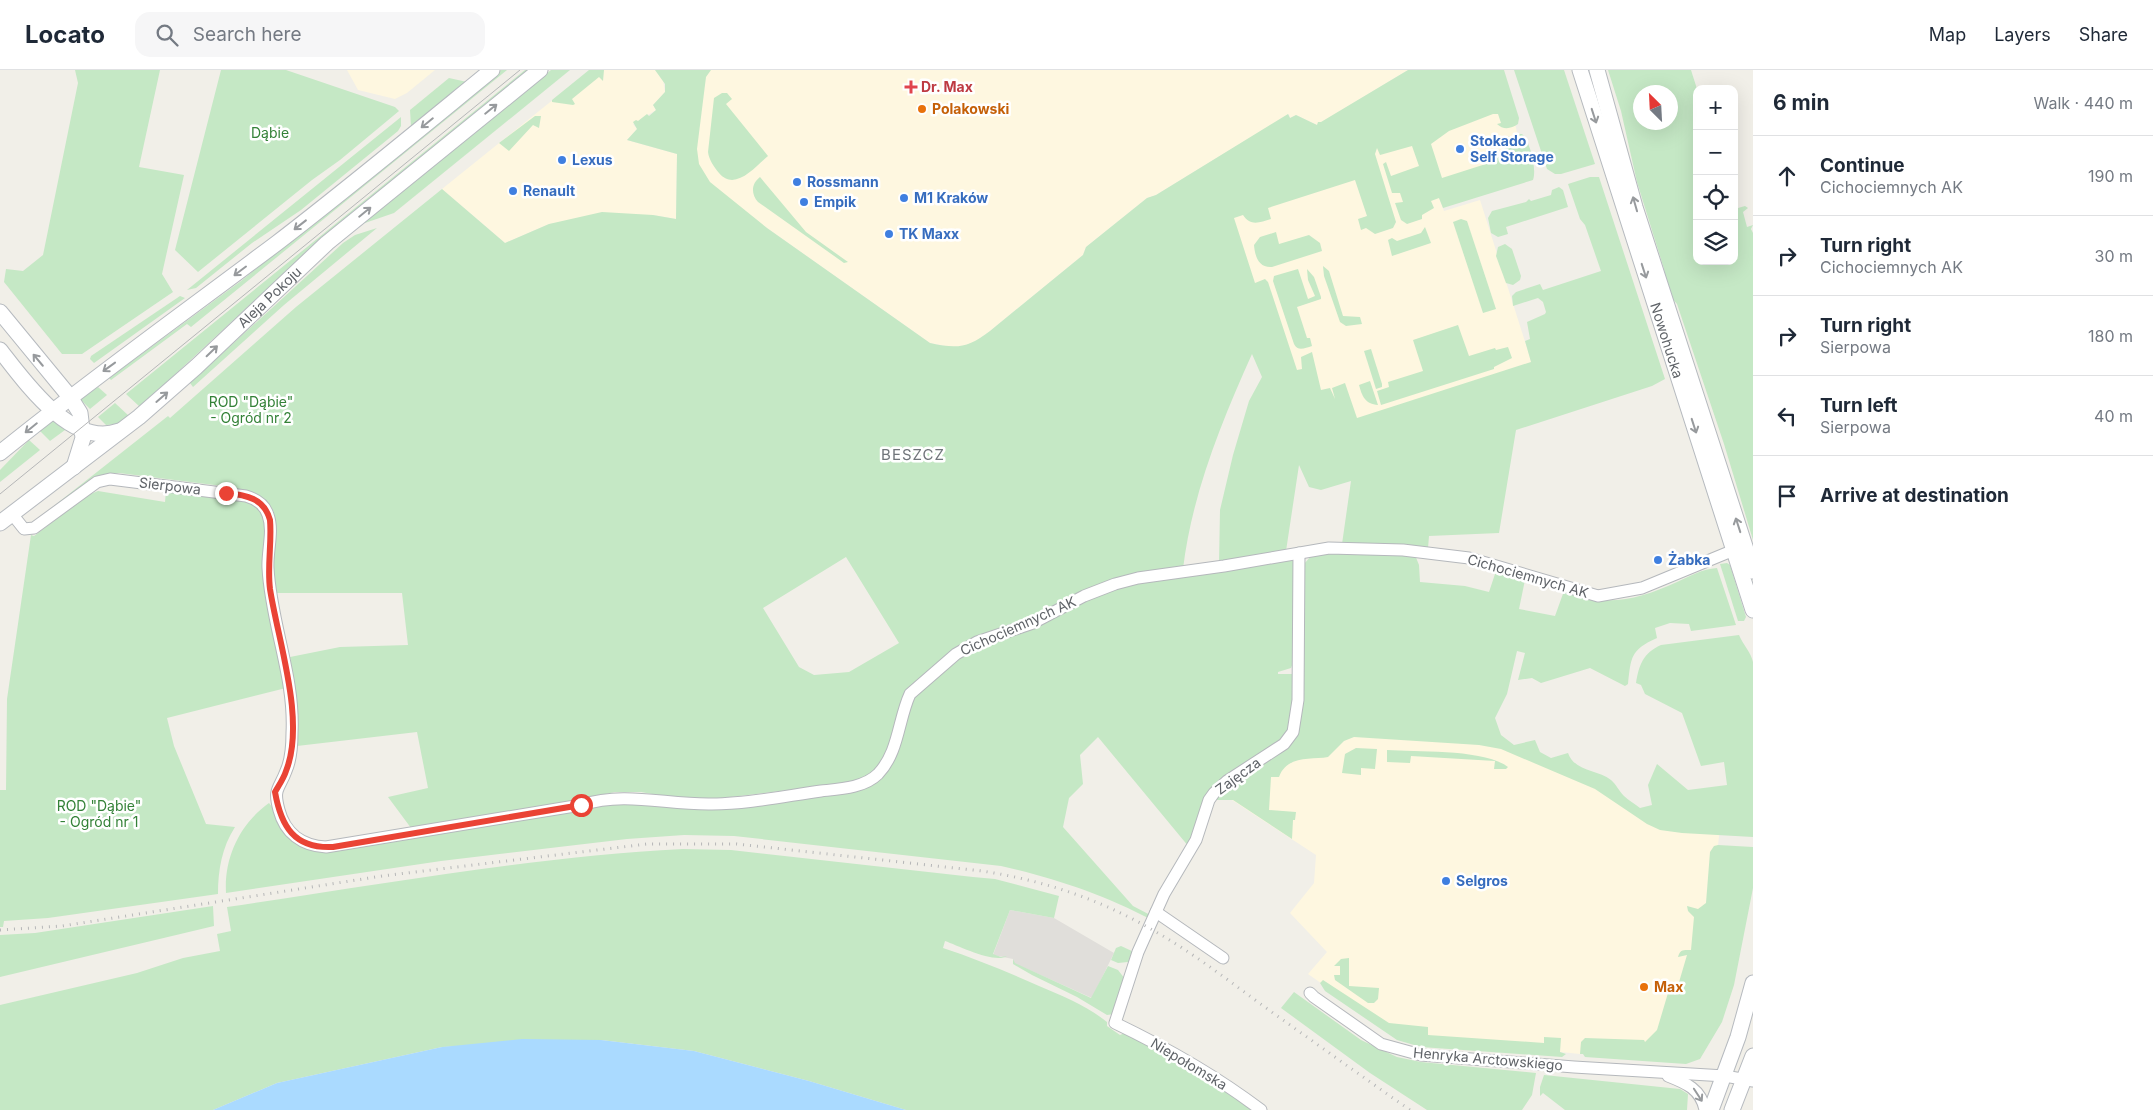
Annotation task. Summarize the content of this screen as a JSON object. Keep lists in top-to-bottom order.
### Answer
{
  "streets": {
    "main road": ["Aleja Pokoju", "Nowohucka"],
    "street": [
      "Sierpowa",
      "Cichociemnych AK",
      "Zajęcza",
      "Henryka Arctowskiego",
      "Niepołomska"
    ]
  },
  "crossings": [
    ["Aleja Pokoju", "Sierpowa"],
    ["Nowohucka", "Cichociemnych AK"],
    ["Sierpowa", "Cichociemnych AK"],
    ["Cichociemnych AK", "Zajęcza"],
    ["Zajęcza", "Niepołomska"]
  ],
  "districts": ["BESZCZ"],
  "parks": ["Dąbie", "ROD \"Dąbie\" - Ogród nr 2", "ROD \"Dąbie\" - Ogród nr 1"],
  "places": {
    "health": ["Dr. Max"],
    "other": [
      "Polakowski",
      "Stokado Self Storage",
      "Lexus",
      "Rossmann",
      "Renault",
      "M1 Kraków",
      "Empik",
      "TK Maxx",
      "Żabka",
      "Selgros",
      "Max"
    ]
  },
  "north": "top left",
  "page": {
    "header": "Locato",
    "search": "Search here",
    "nav": ["Map", "Layers", "Share"],
    "heading": ["6 min", "Walk · 440 m"],
    "map_buttons": ["+", "−"],
    "list": [
      ["Continue", "Cichociemnych AK", "190 m"],
      ["Turn right", "Cichociemnych AK", "30 m"],
      ["Turn right", "Sierpowa", "180 m"],
      ["Turn left", "Sierpowa", "40 m"],
      "Arrive at destination"
    ]
  }
}
